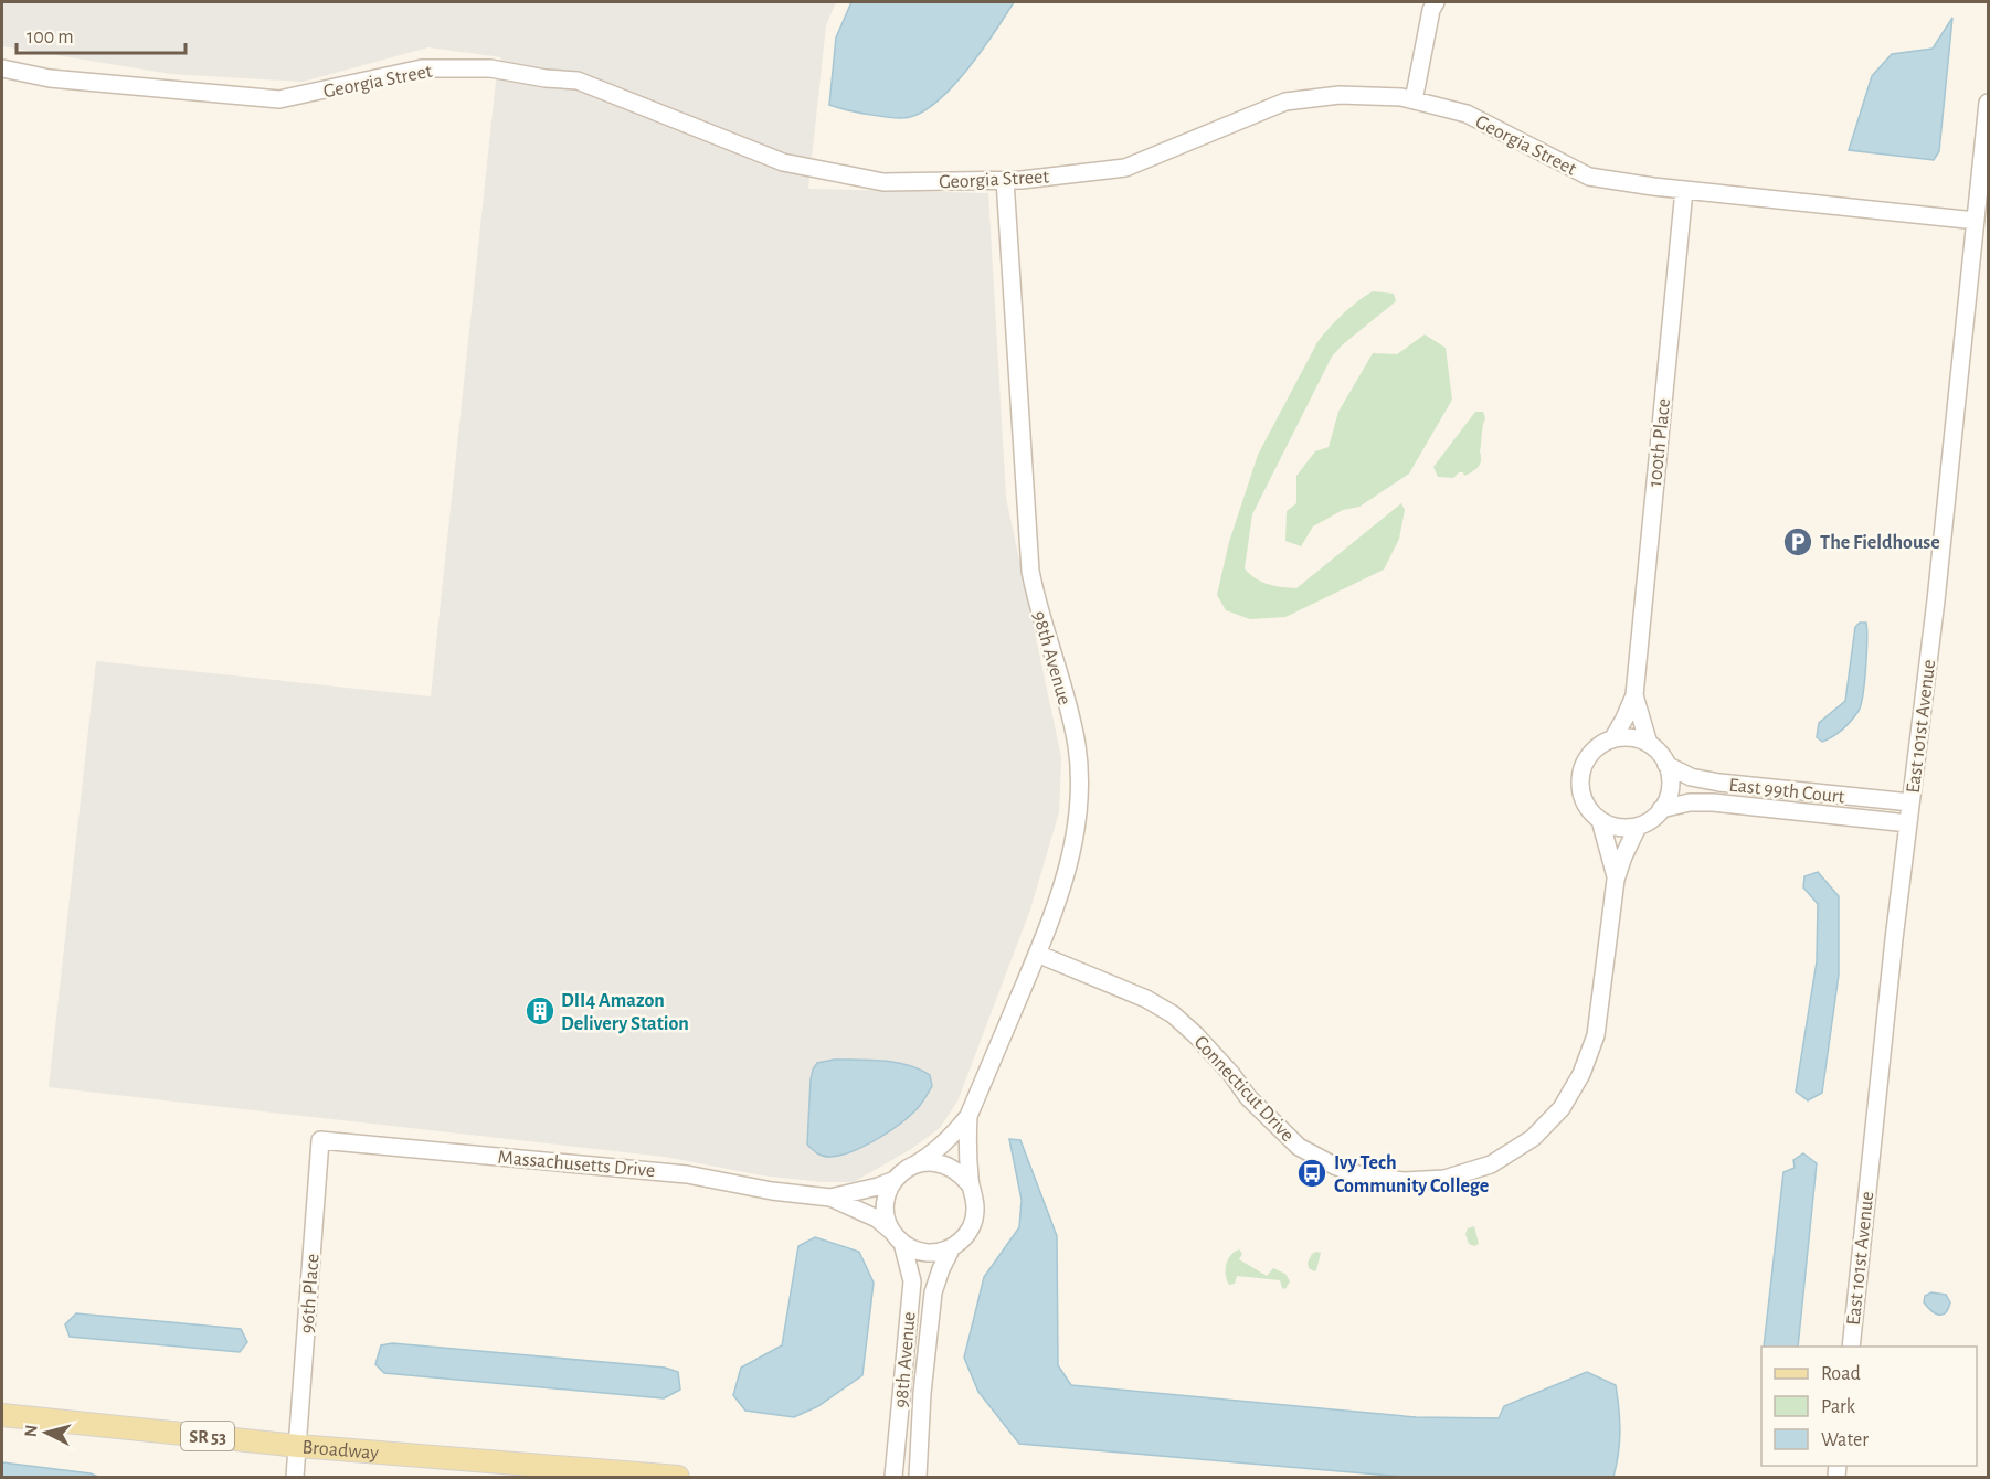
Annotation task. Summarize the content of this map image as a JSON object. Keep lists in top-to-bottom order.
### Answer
{
  "streets": {
    "main road": ["SR 53", "Broadway"],
    "street": [
      "Georgia Street",
      "100th Place",
      "98th Avenue",
      "East 101st Avenue",
      "East 99th Court",
      "Connecticut Drive",
      "Massachusetts Drive",
      "96th Place"
    ]
  },
  "crossings": [
    ["Georgia Street", "100th Place"],
    ["Georgia Street", "98th Avenue"],
    ["Georgia Street", "East 101st Avenue"],
    ["100th Place", "East 99th Court"],
    ["100th Place", "Connecticut Drive"],
    ["98th Avenue", "Connecticut Drive"],
    ["East 101st Avenue", "East 99th Court"],
    ["East 99th Court", "Connecticut Drive"],
    ["Massachusetts Drive", "96th Place"],
    ["96th Place", "Broadway"]
  ],
  "places": {
    "parking": ["The Fieldhouse"],
    "building": ["DII4 Amazon Delivery Station"],
    "bus stop": ["Ivy Tech Community College"]
  },
  "legend": ["Road", "Park", "Water"],
  "scale_bar": "100 m",
  "north": "left"
}
